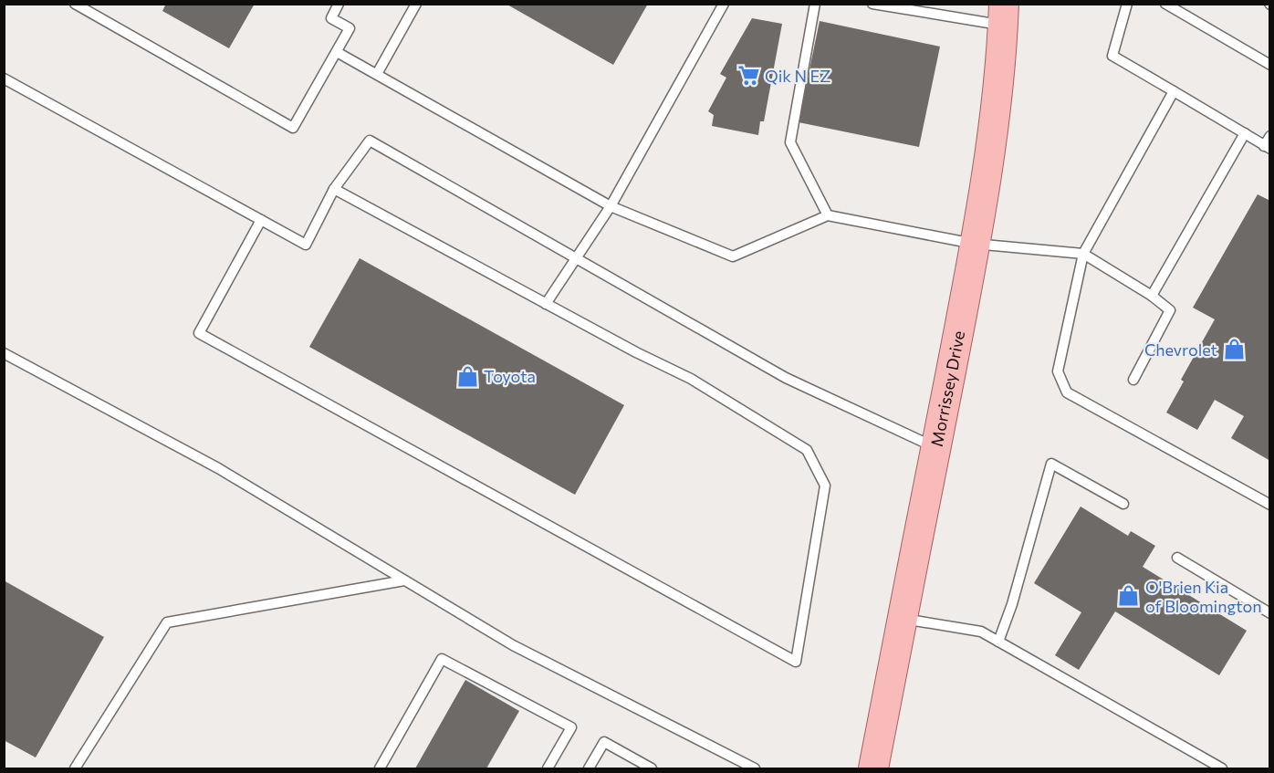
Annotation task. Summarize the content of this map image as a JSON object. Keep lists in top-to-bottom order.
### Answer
{
  "streets": {
    "main road": ["Morrissey Drive"]
  },
  "places": {
    "supermarket": ["Qik N EZ"],
    "shop": ["Chevrolet", "Toyota", "O'Brien Kia of Bloomington"]
  }
}
